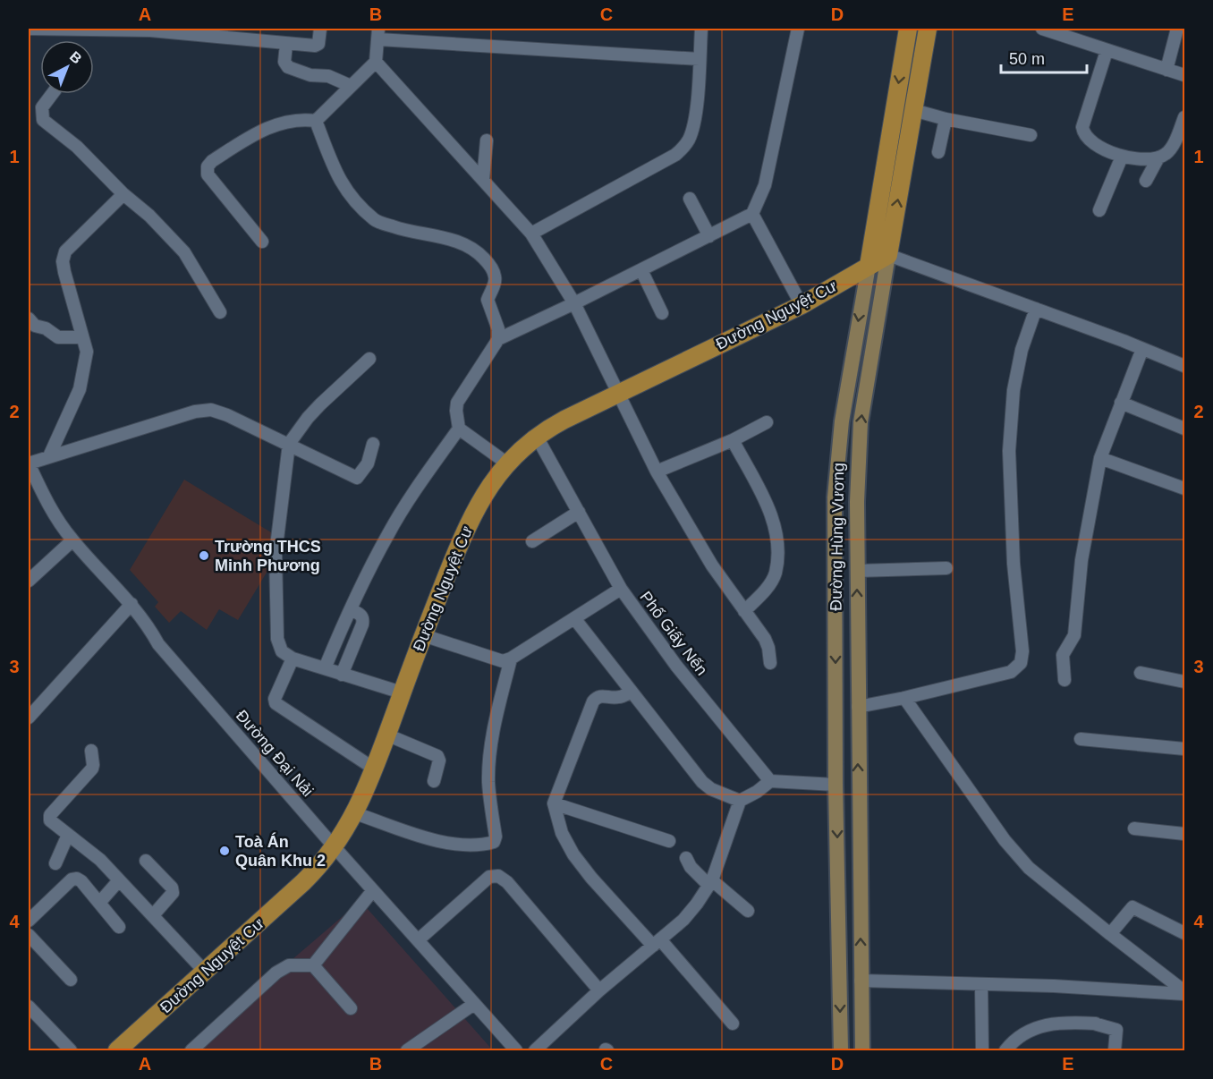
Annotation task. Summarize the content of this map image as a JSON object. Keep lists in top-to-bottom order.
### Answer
{
  "streets": {
    "highway": ["Đường Nguyệt Cư", "Đường Hùng Vương"],
    "street": ["Phố Giấy Nến", "Đường Đại Nải"]
  },
  "crossings": [
    ["Đường Nguyệt Cư", "Đường Hùng Vương"],
    ["Đường Nguyệt Cư", "Phố Giấy Nến"],
    ["Đường Nguyệt Cư", "Đường Đại Nải"]
  ],
  "places": ["Trường THCS Minh Phương", "Toà Án Quân Khu 2"],
  "scale_bar": "50 m",
  "north": "top right",
  "grid": {
    "columns": [
      "A",
      "B",
      "C",
      "D",
      "E"
    ],
    "rows": [
      "1",
      "2",
      "3",
      "4"
    ]
  }
}
